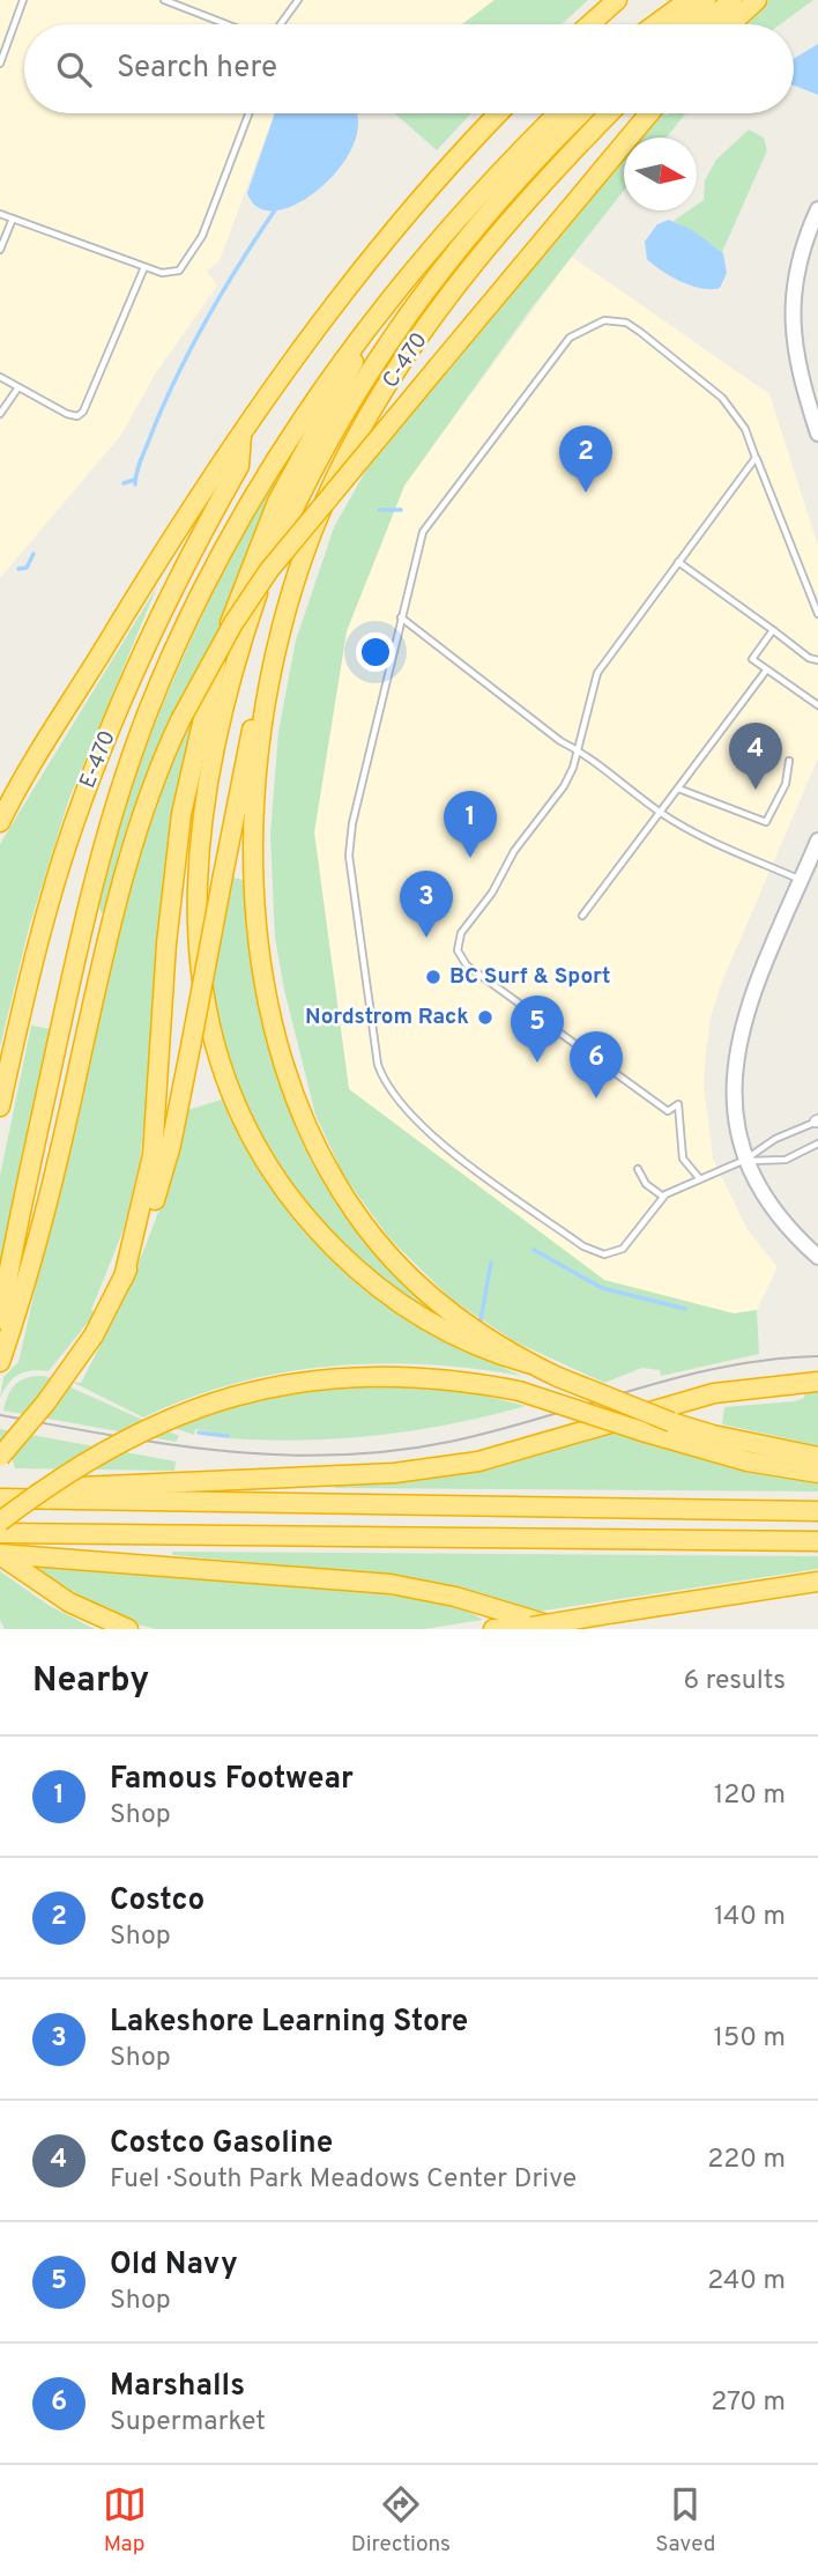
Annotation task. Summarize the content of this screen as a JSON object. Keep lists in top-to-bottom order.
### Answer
{
  "streets": {
    "highway": ["C-470", "E-470"]
  },
  "places": ["BC Surf & Sport", "Nordstrom Rack"],
  "north": "right",
  "page": {
    "search": "Search here",
    "pins": [
      "2",
      "4",
      "1",
      "3",
      "5",
      "6"
    ],
    "heading": ["Nearby", "6 results"],
    "list": [
      {
        "mark": "1",
        "name": "Famous Footwear",
        "note": "Shop",
        "value": "120 m"
      },
      {
        "mark": "2",
        "name": "Costco",
        "note": "Shop",
        "value": "140 m"
      },
      {
        "mark": "3",
        "name": "Lakeshore Learning Store",
        "note": "Shop",
        "value": "150 m"
      },
      {
        "mark": "4",
        "name": "Costco Gasoline",
        "note": "Fuel · South Park Meadows Center Drive",
        "value": "220 m"
      },
      {
        "mark": "5",
        "name": "Old Navy",
        "note": "Shop",
        "value": "240 m"
      },
      {
        "mark": "6",
        "name": "Marshalls",
        "note": "Supermarket",
        "value": "270 m"
      }
    ],
    "nav": ["Map", "Directions", "Saved"]
  }
}
